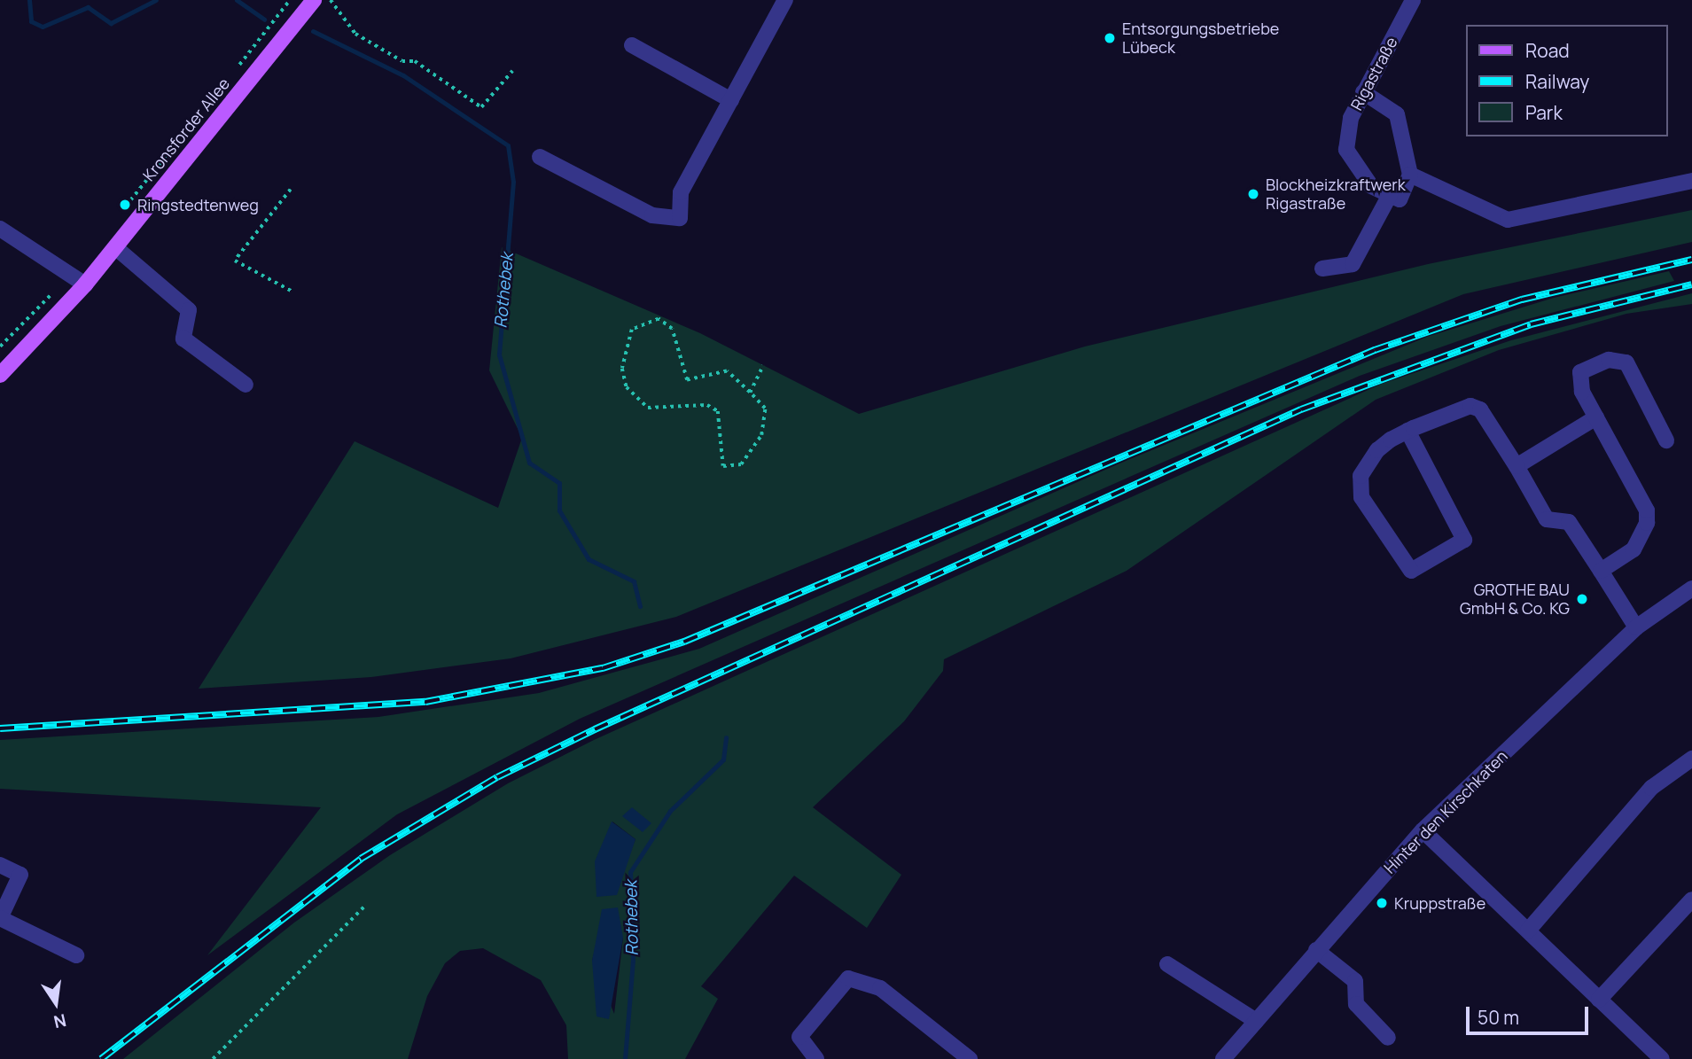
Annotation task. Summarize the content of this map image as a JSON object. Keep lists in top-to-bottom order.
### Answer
{
  "streets": {
    "main road": ["Kronsforder Allee"],
    "street": ["Rigastraße", "Hinter den Kirschkaten"]
  },
  "water": ["Rothebek"],
  "places": [
    "Entsorgungsbetriebe Lübeck",
    "Blockheizkraftwerk Rigastraße",
    "Ringstedtenweg",
    "GROTHE BAU GmbH & Co. KG",
    "Kruppstraße"
  ],
  "legend": ["Road", "Railway", "Park"],
  "scale_bar": "50 m",
  "north": "bottom"
}
